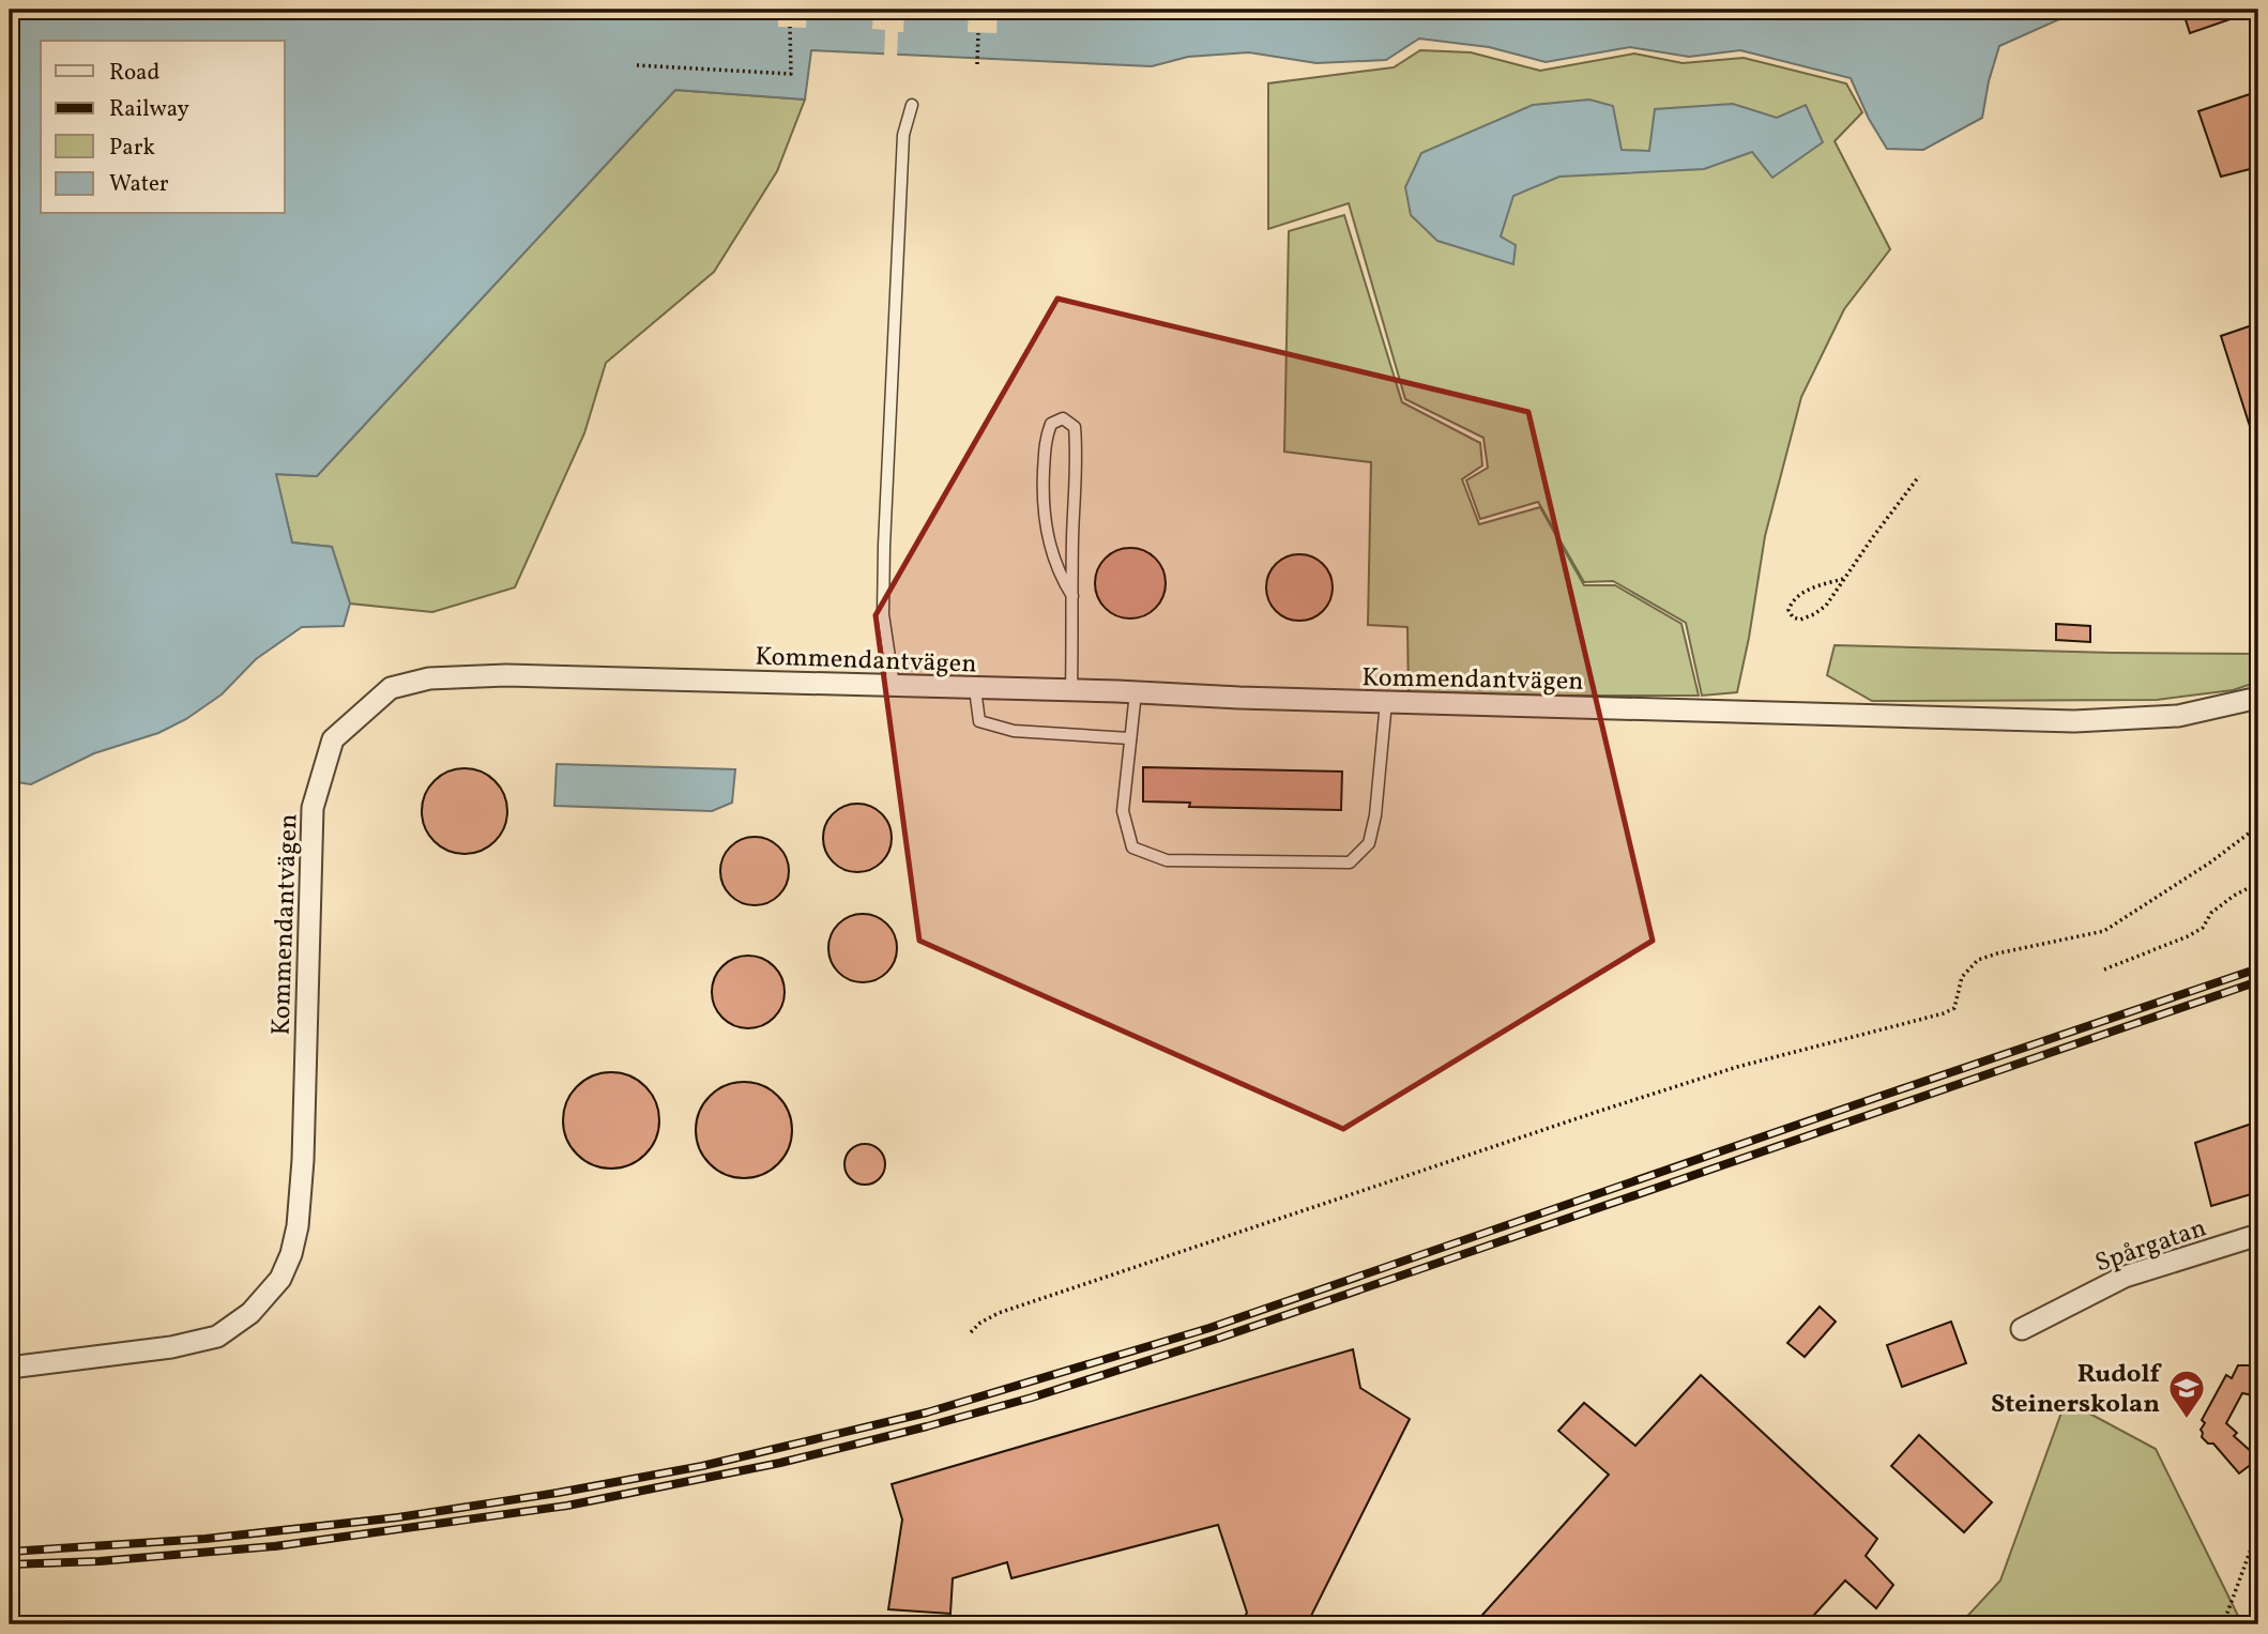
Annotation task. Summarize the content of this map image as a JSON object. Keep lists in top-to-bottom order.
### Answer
{
  "streets": {
    "street": ["Kommendantvägen", "Spårgatan"]
  },
  "places": {
    "school or university": ["Rudolf Steinerskolan"]
  },
  "legend": [
    "Road",
    "Railway",
    "Park",
    "Water"
  ]
}
